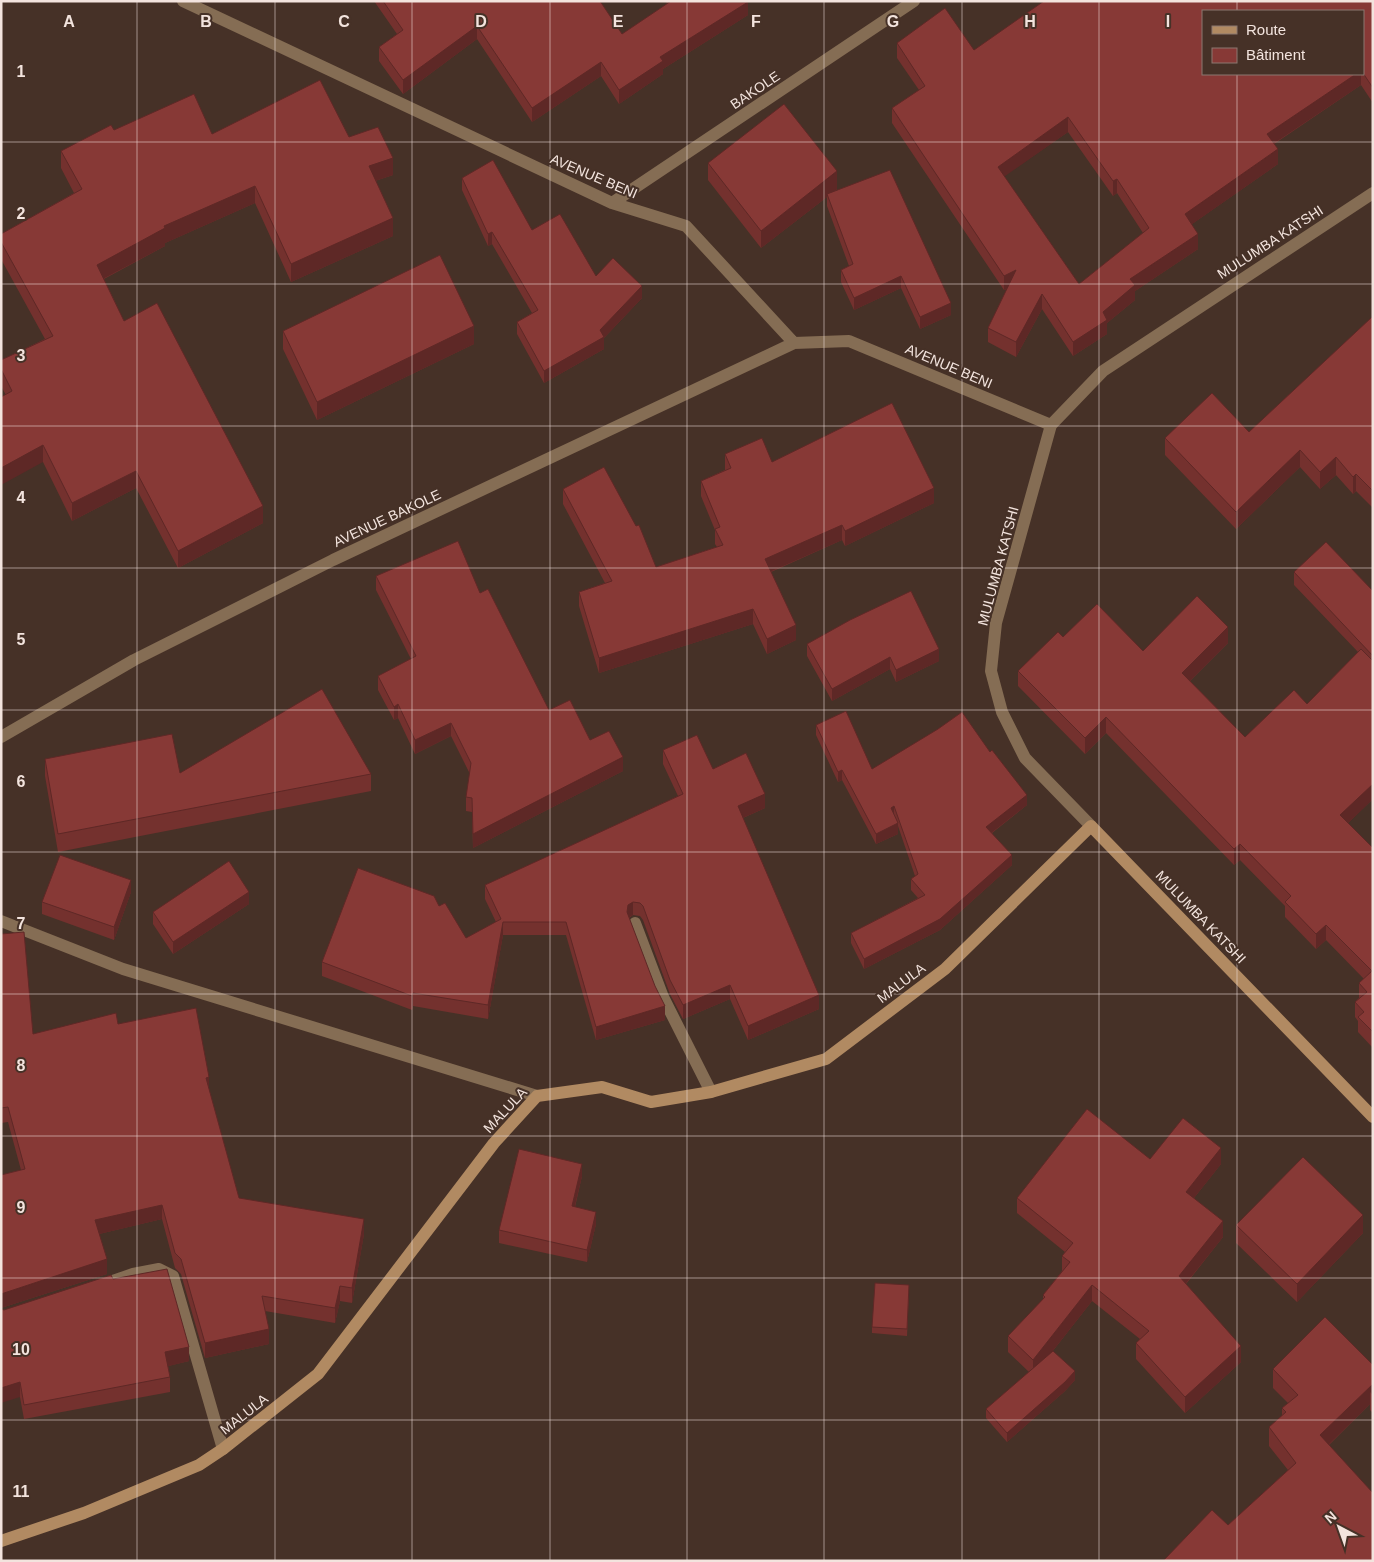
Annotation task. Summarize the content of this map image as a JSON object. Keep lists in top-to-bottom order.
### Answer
{
  "streets": {
    "street": [
      "BAKOLE",
      "AVENUE BENI",
      "MULUMBA KATSHI",
      "AVENUE BAKOLE",
      "MALULA"
    ]
  },
  "crossings": [
    ["BAKOLE", "AVENUE BENI"],
    ["AVENUE BENI", "MULUMBA KATSHI"],
    ["AVENUE BENI", "AVENUE BAKOLE"],
    ["MULUMBA KATSHI", "MALULA"]
  ],
  "legend": ["Route", "Bâtiment"],
  "north": "top left",
  "grid": {
    "columns": [
      "A",
      "B",
      "C",
      "D",
      "E",
      "F",
      "G",
      "H",
      "I"
    ],
    "rows": [
      "1",
      "2",
      "3",
      "4",
      "5",
      "6",
      "7",
      "8",
      "9",
      "10",
      "11"
    ]
  }
}
